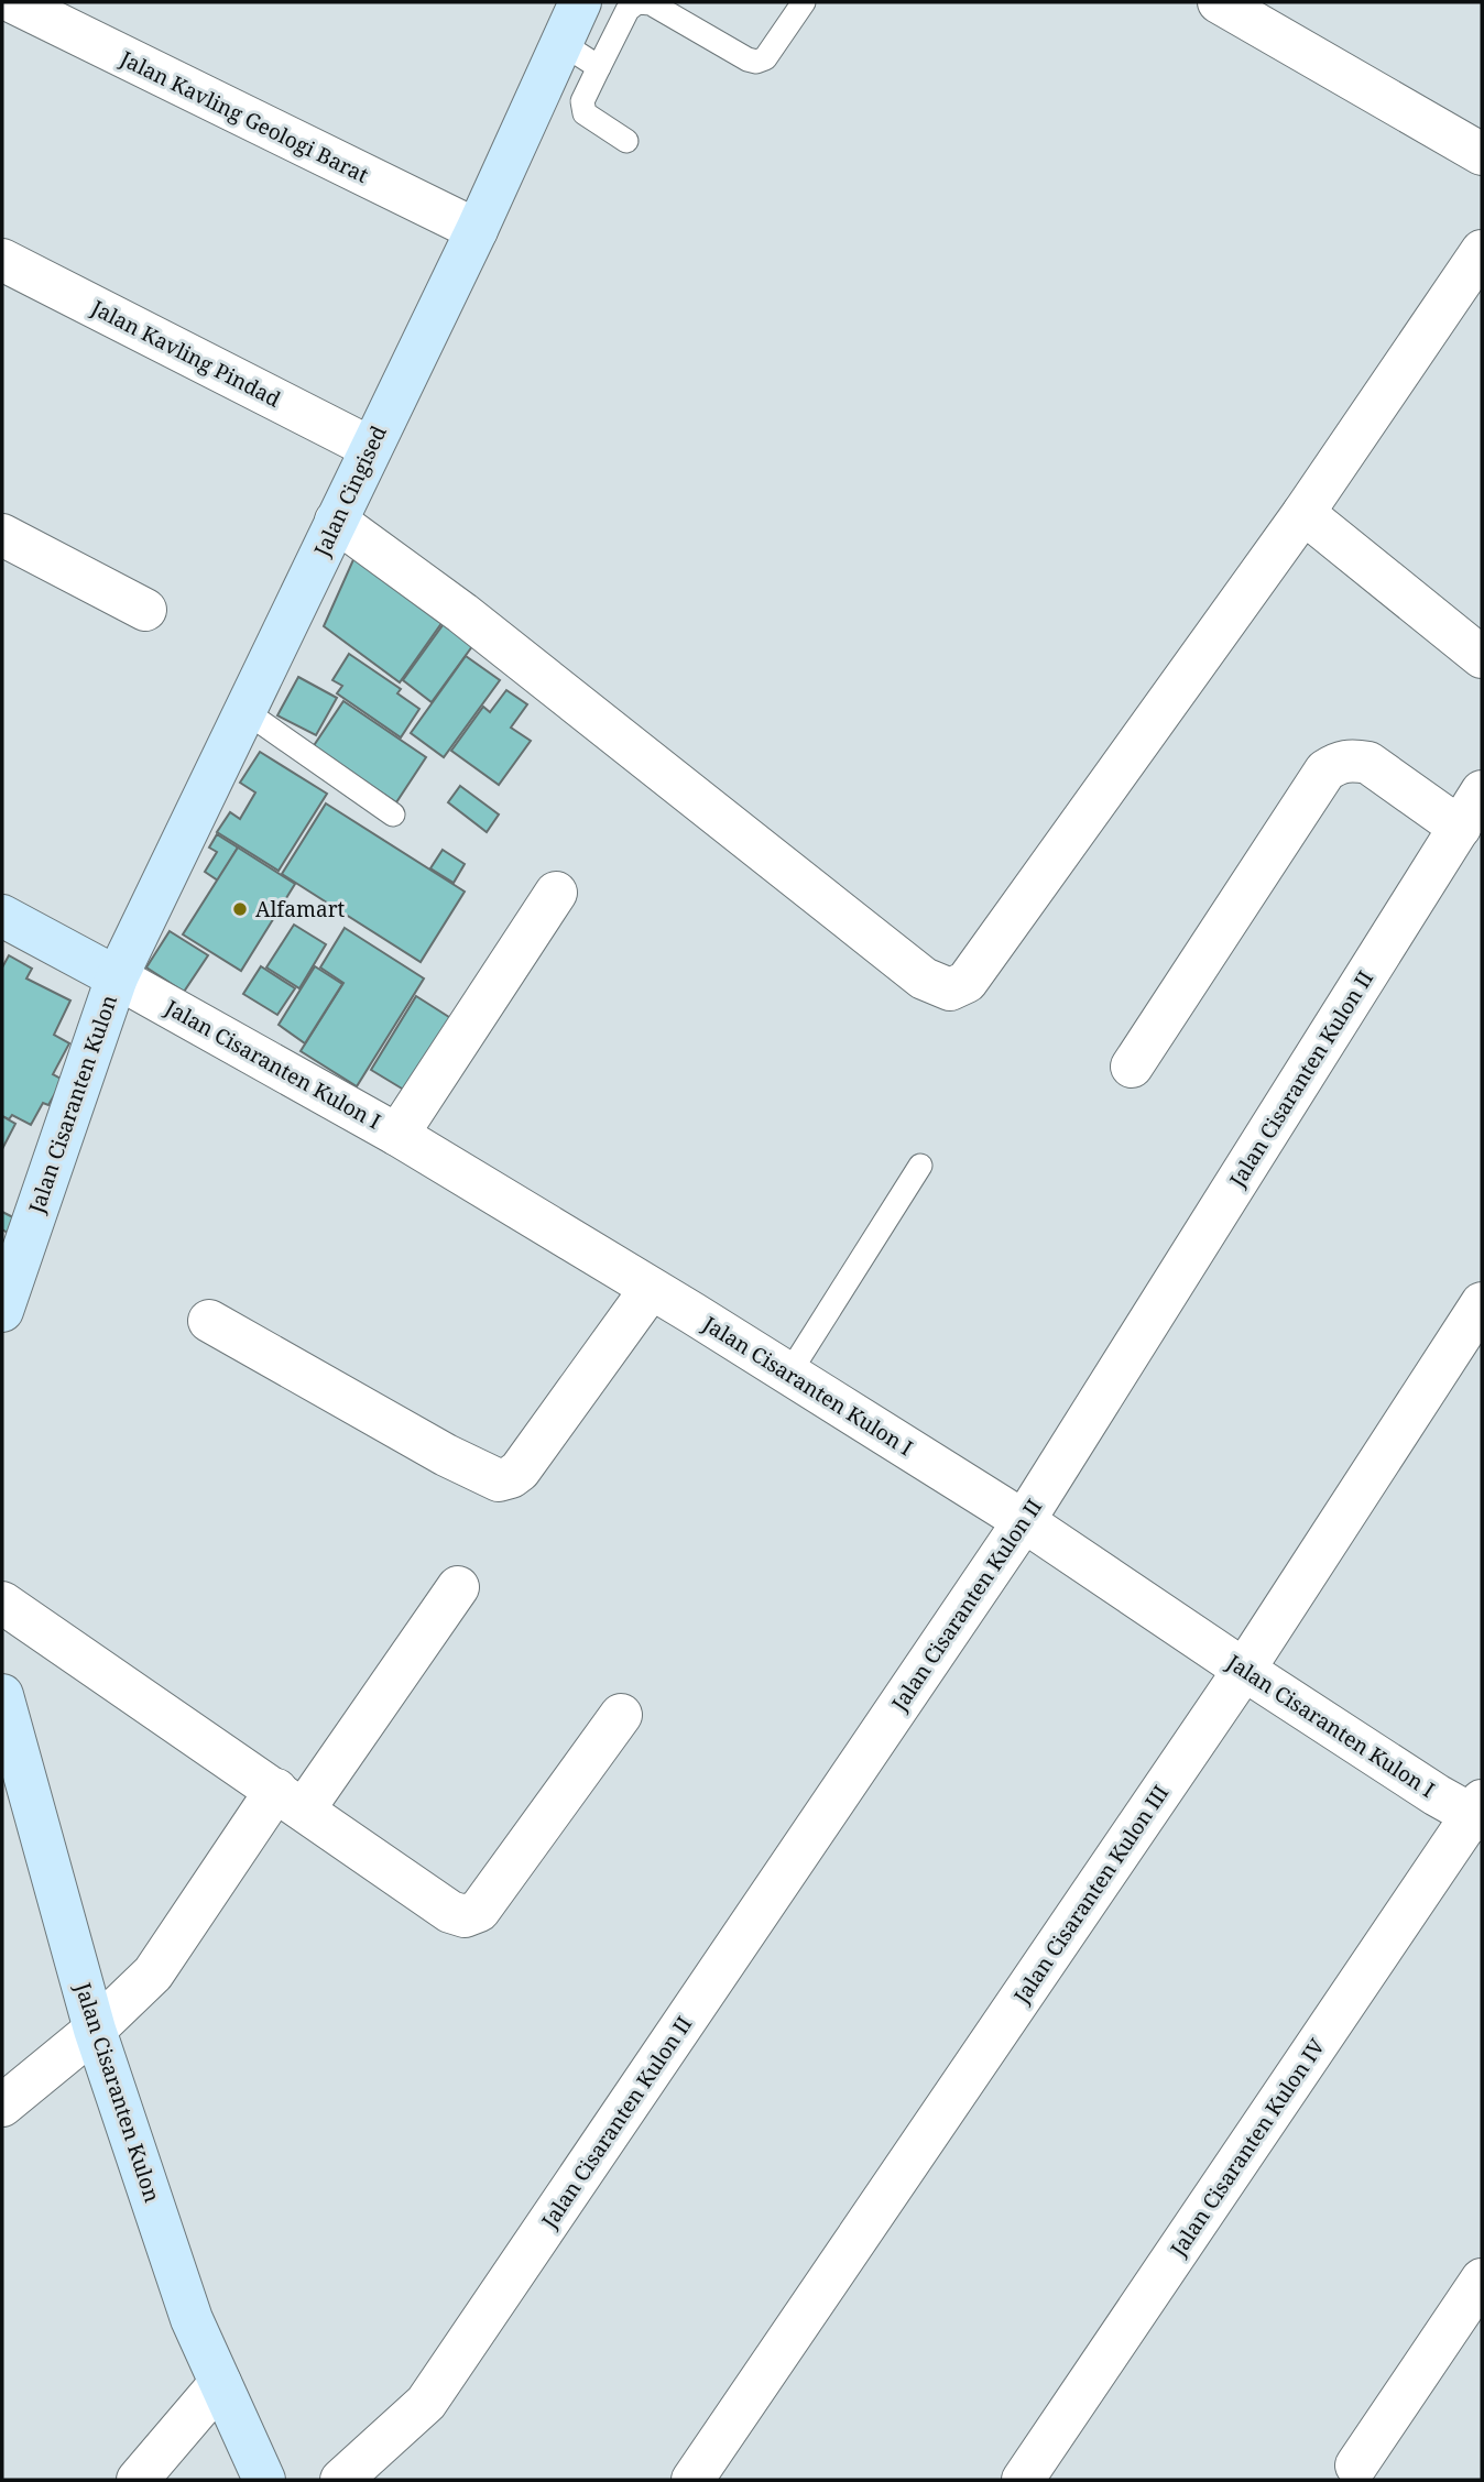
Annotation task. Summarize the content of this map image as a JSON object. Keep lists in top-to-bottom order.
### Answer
{
  "streets": {
    "main road": ["Jalan Cingised", "Jalan Cisaranten Kulon"],
    "street": [
      "Jalan Kavling Geologi Barat",
      "Jalan Kavling Pindad",
      "Jalan Cisaranten Kulon I",
      "Jalan Cisaranten Kulon II",
      "Jalan Cisaranten Kulon III",
      "Jalan Cisaranten Kulon IV"
    ]
  },
  "crossings": [
    ["Jalan Kavling Geologi Barat", "Jalan Cingised"],
    ["Jalan Kavling Pindad", "Jalan Cingised"],
    ["Jalan Cingised", "Jalan Cisaranten Kulon I"],
    ["Jalan Cingised", "Jalan Cisaranten Kulon"],
    ["Jalan Cisaranten Kulon I", "Jalan Cisaranten Kulon II"],
    ["Jalan Cisaranten Kulon I", "Jalan Cisaranten Kulon"],
    ["Jalan Cisaranten Kulon I", "Jalan Cisaranten Kulon III"],
    ["Jalan Cisaranten Kulon I", "Jalan Cisaranten Kulon IV"]
  ],
  "places": ["Alfamart"]
}
